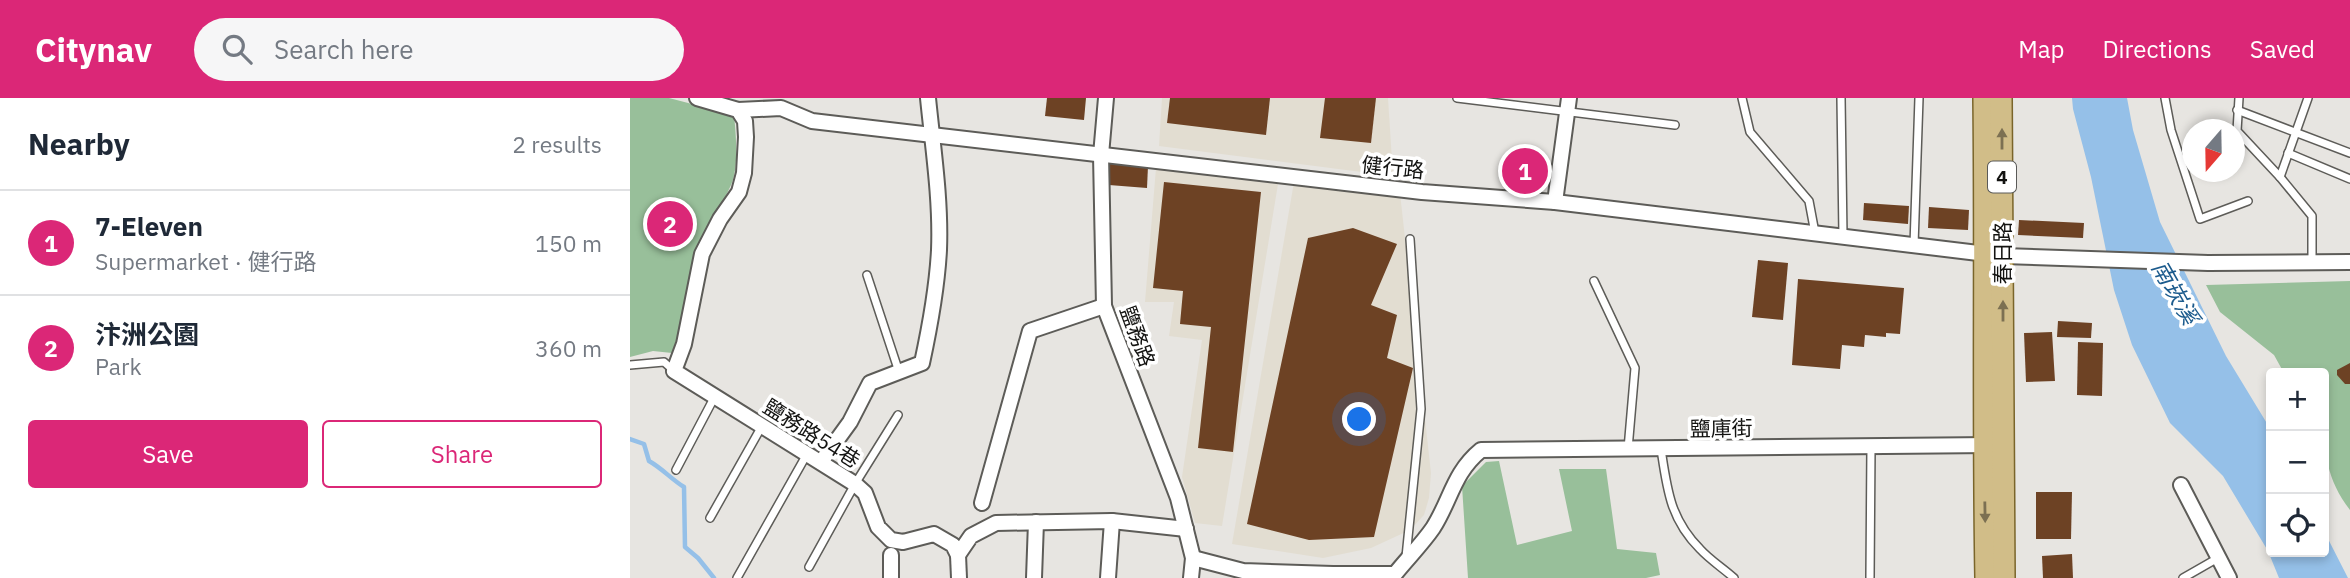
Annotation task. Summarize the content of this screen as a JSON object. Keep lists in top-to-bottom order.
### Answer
{
  "streets": {
    "main road": ["4", "春日路"],
    "street": [
      "健行路",
      "鹽務路",
      "鹽庫街",
      "鹽務路54巷"
    ]
  },
  "crossings": [
    ["健行路", "春日路"],
    ["健行路", "鹽務路"],
    ["4", "春日路"],
    ["4", "鹽庫街"],
    ["春日路", "鹽庫街"]
  ],
  "water": ["南崁溪"],
  "north": "bottom",
  "page": {
    "header": "Citynav",
    "search": "Search here",
    "nav": ["Map", "Directions", "Saved"],
    "heading": ["Nearby", "2 results"],
    "pins": ["1", "2"],
    "list": [
      {
        "mark": "1",
        "name": "7-Eleven",
        "note": "Supermarket · 健行路",
        "value": "150 m"
      },
      {
        "mark": "2",
        "name": "汴洲公園",
        "note": "Park",
        "value": "360 m"
      }
    ],
    "map_buttons": ["+", "−"],
    "buttons": ["Save", "Share"]
  }
}
